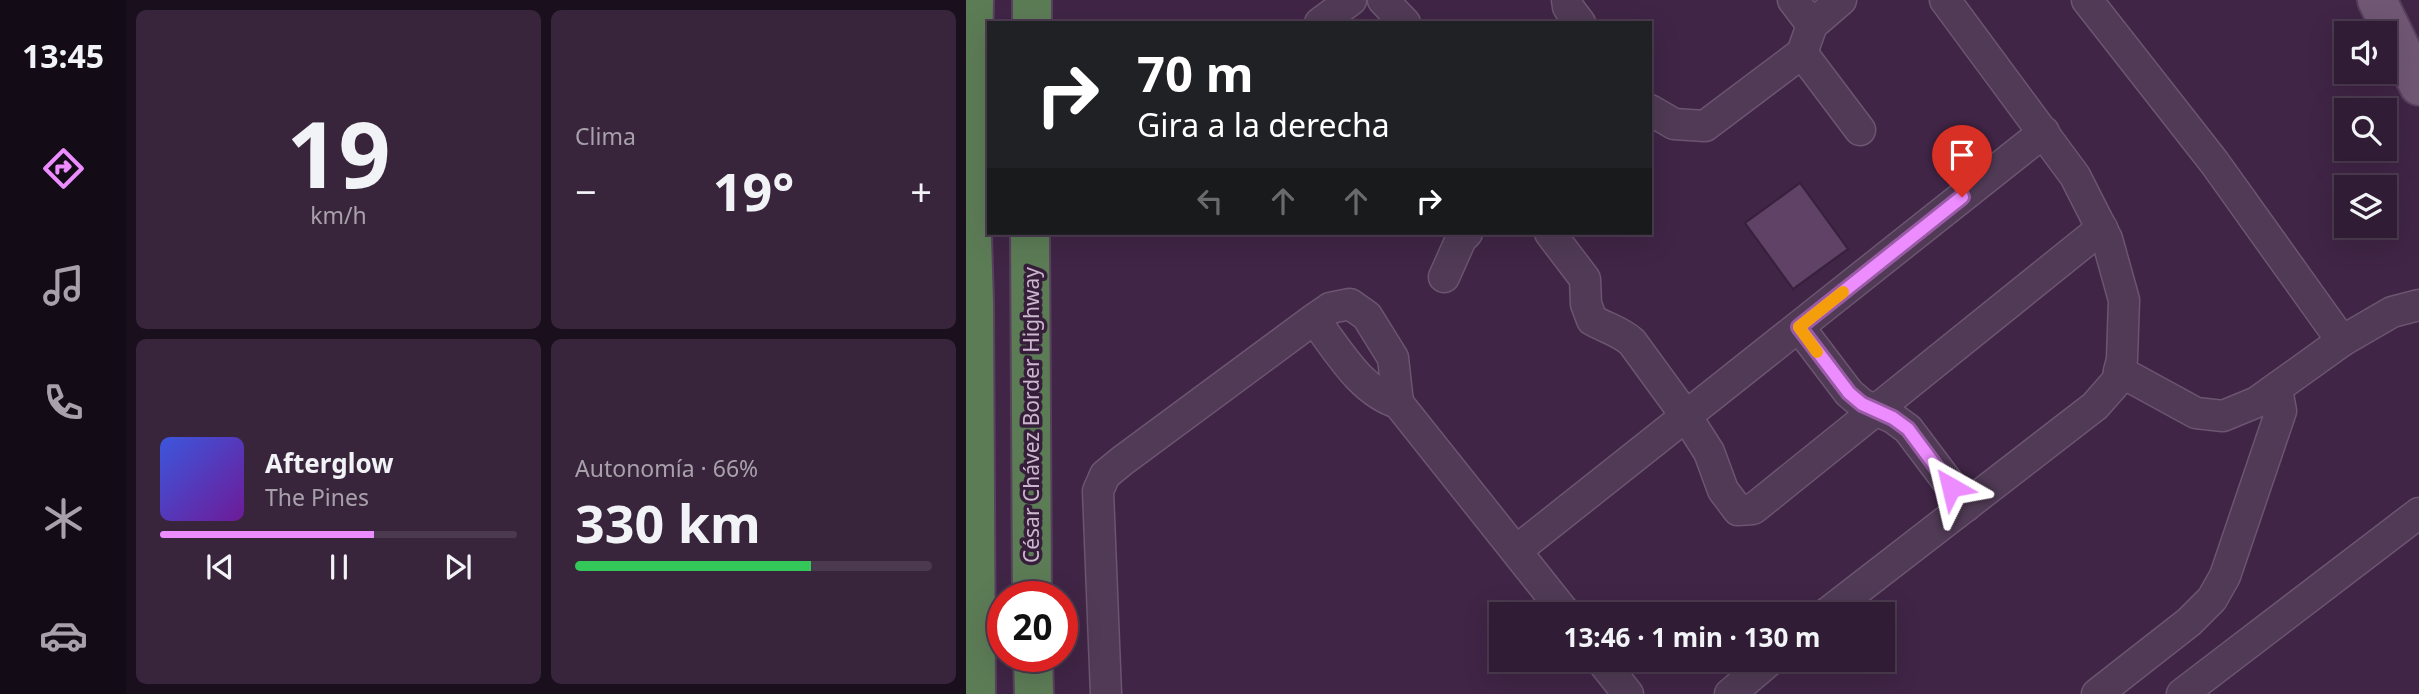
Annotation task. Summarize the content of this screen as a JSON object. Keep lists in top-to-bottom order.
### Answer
{
  "streets": {
    "highway": ["César Chávez Border Highway"]
  },
  "page": {
    "tabs": "13:45",
    "tile": [
      ["19", "km/h"],
      "Clima",
      ["Autonomía · 66%", "330 km"]
    ],
    "turn": ["70 m", "Gira a la derecha"],
    "heat": ["−", "19°", "+"],
    "song": ["Afterglow", "The Pines"],
    "limit": "20",
    "trip": "13:46 · 1 min · 130 m"
  }
}
